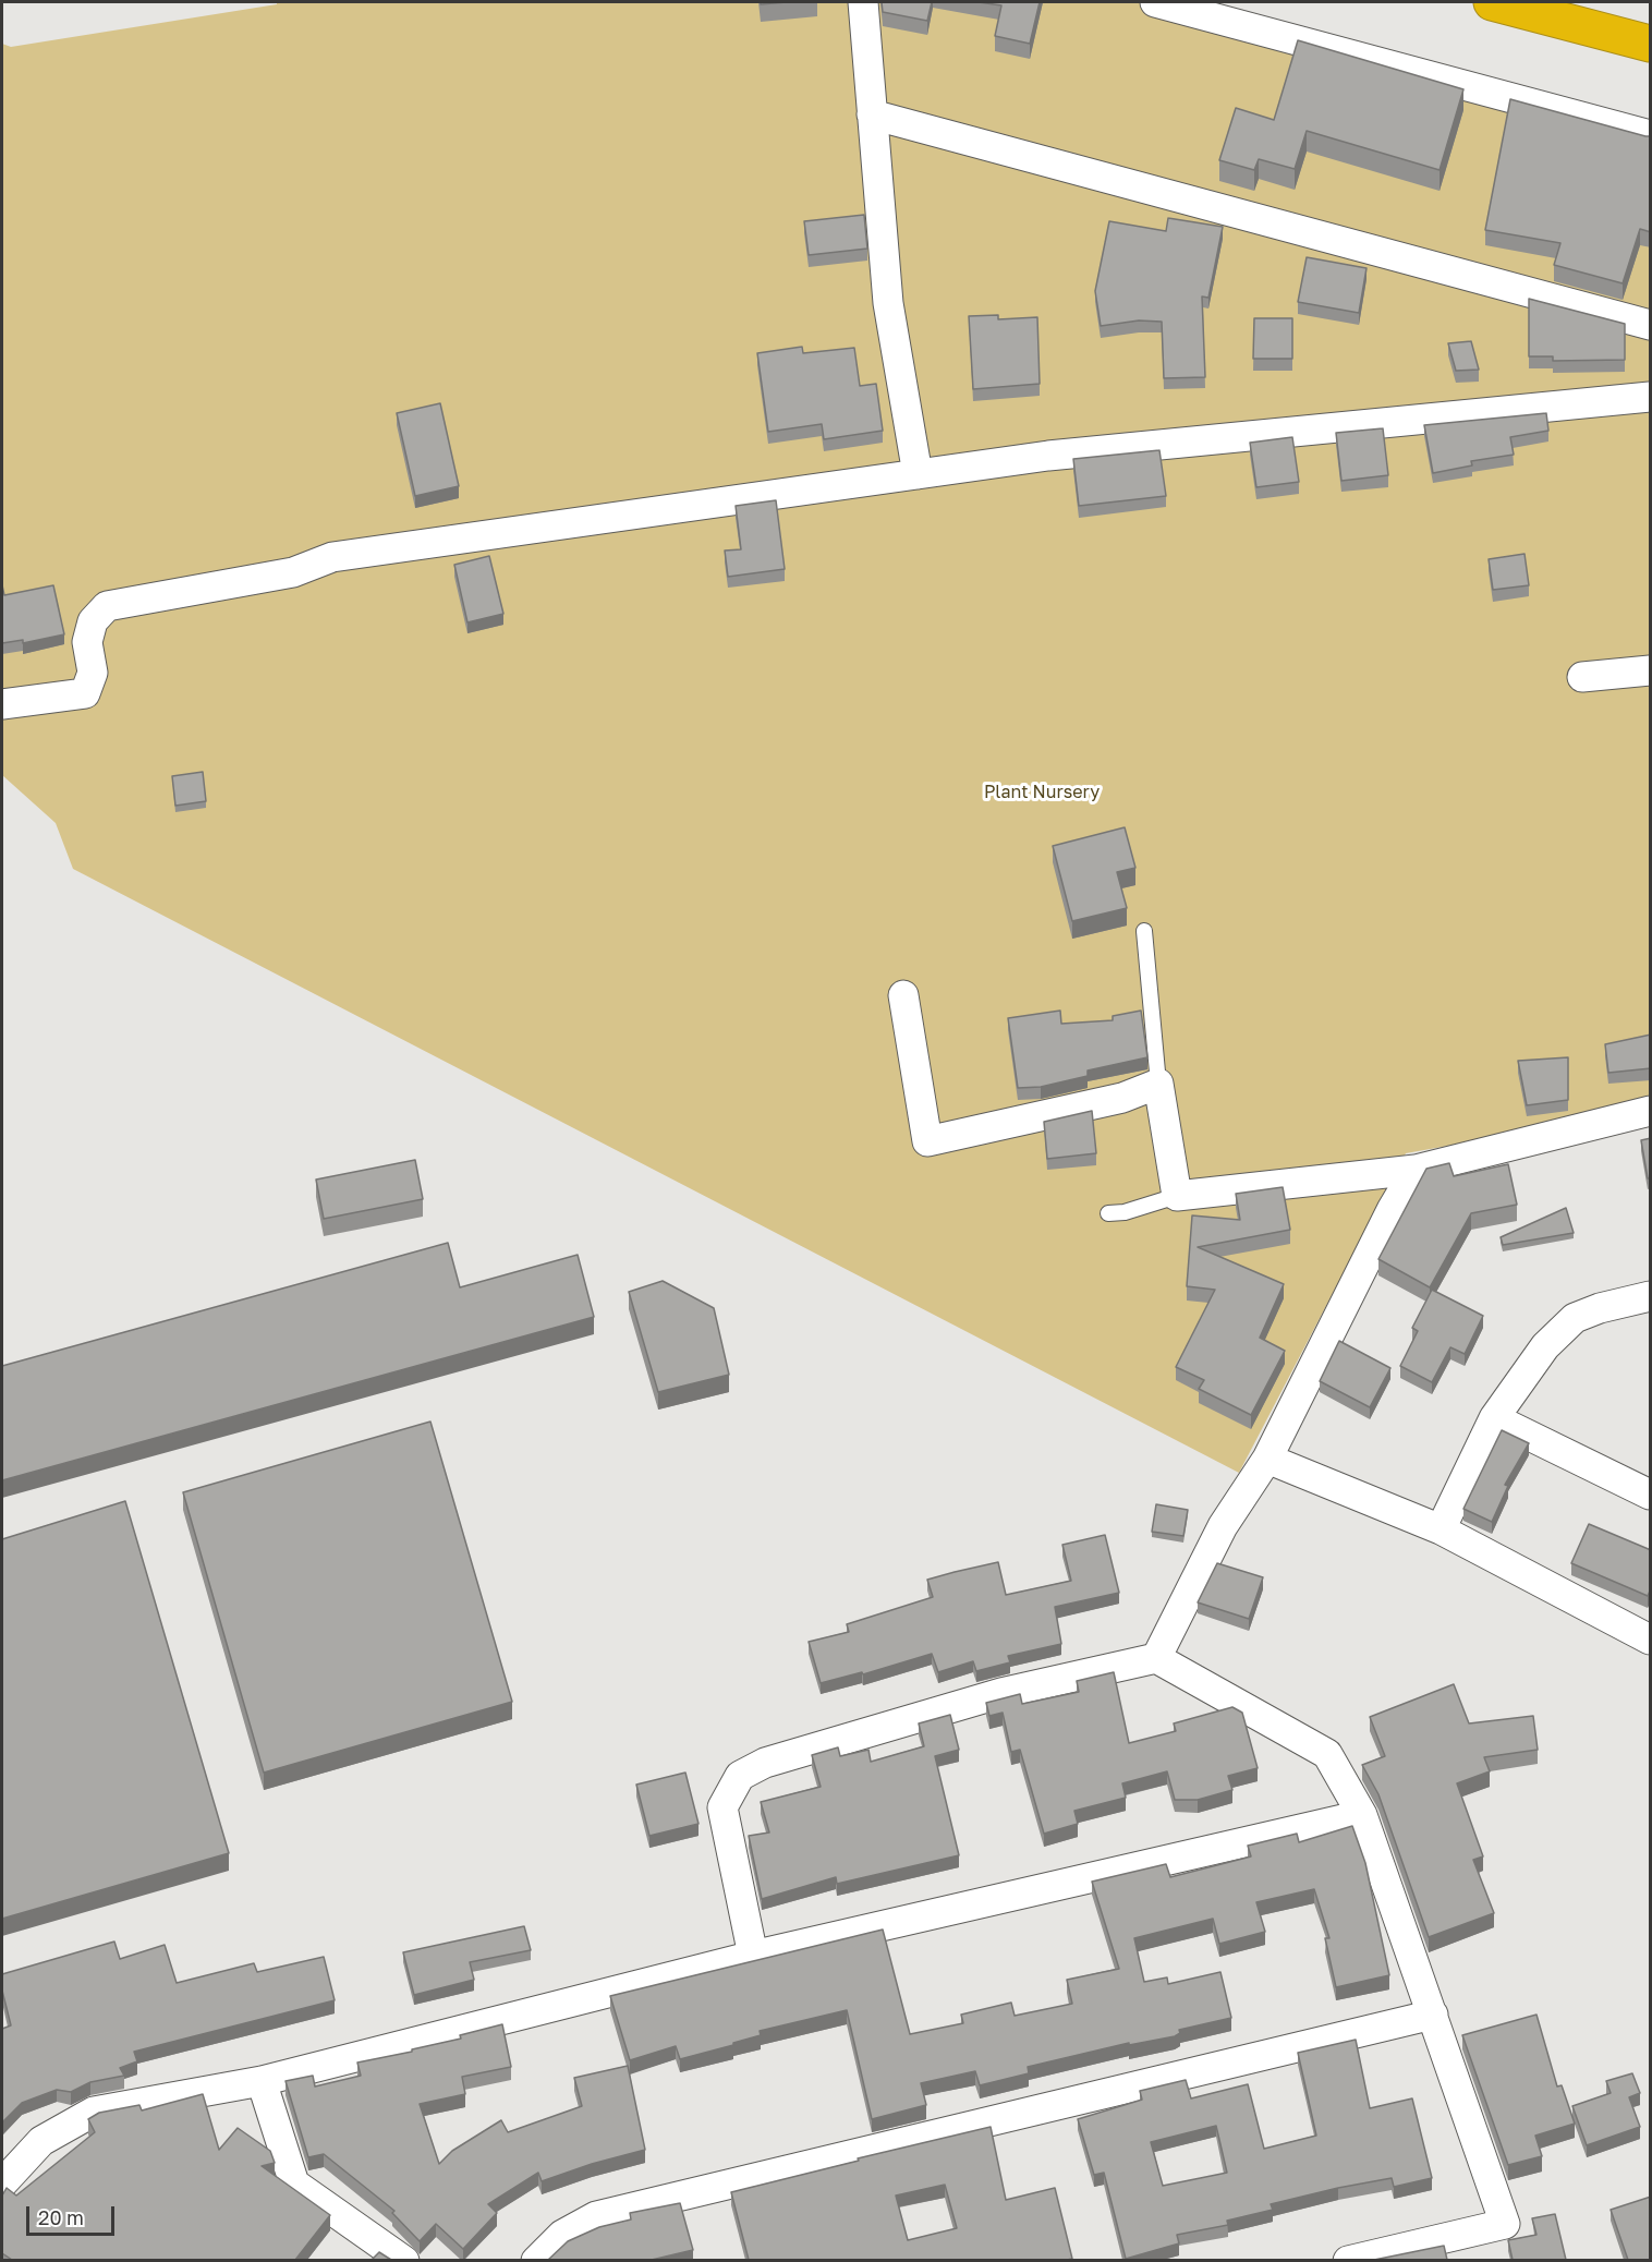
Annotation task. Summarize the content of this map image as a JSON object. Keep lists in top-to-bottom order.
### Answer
{
  "parks": ["Plant Nursery"],
  "scale_bar": "20 m"
}
